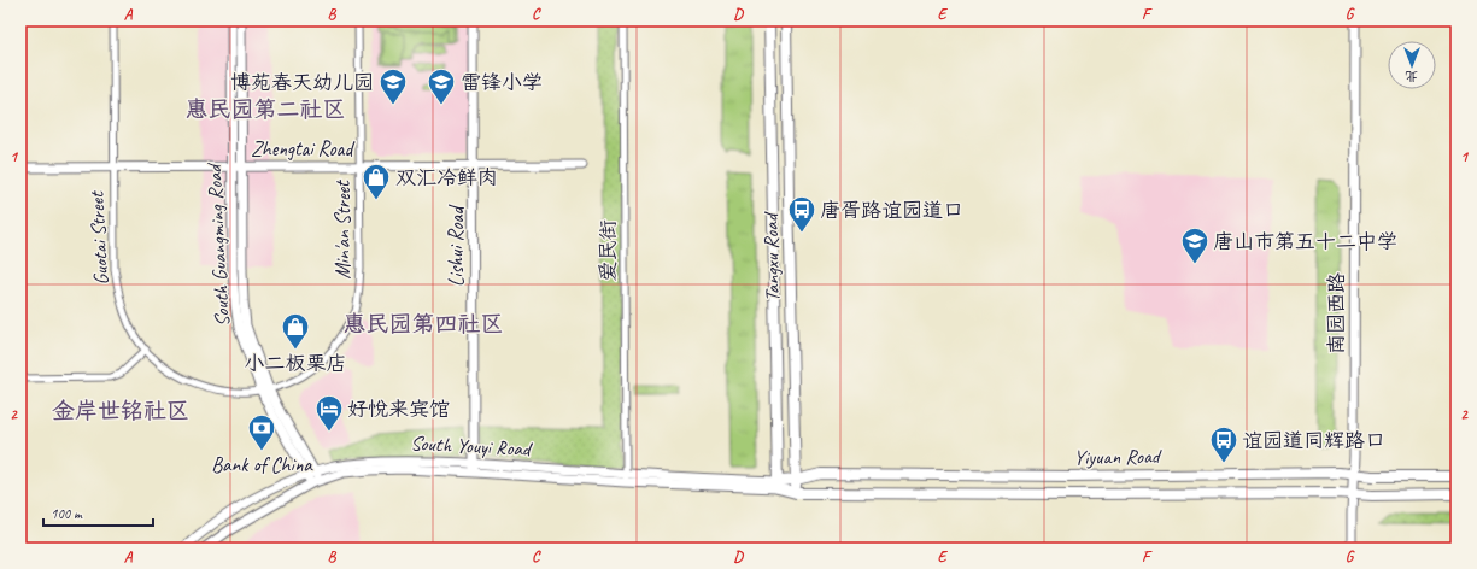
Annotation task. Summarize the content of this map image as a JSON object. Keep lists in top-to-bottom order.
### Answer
{
  "streets": {
    "main road": [
      "Zhengtai Road",
      "South Guangming Road",
      "Lishui Road",
      "Tangxu Road",
      "南园西路",
      "South Youyi Road",
      "Yiyuan Road"
    ],
    "street": ["Min'an Street", "Guotai Street", "爱民街"]
  },
  "crossings": [
    ["Zhengtai Road", "Min'an Street"],
    ["Zhengtai Road", "Guotai Street"],
    ["Zhengtai Road", "South Guangming Road"],
    ["Zhengtai Road", "Lishui Road"],
    ["Min'an Street", "Guotai Street"],
    ["Min'an Street", "South Guangming Road"],
    ["Guotai Street", "South Guangming Road"],
    ["South Guangming Road", "South Youyi Road"],
    ["Lishui Road", "South Youyi Road"],
    ["爱民街", "South Youyi Road"],
    ["Tangxu Road", "South Youyi Road"],
    ["Tangxu Road", "Yiyuan Road"],
    ["南园西路", "Yiyuan Road"],
    ["South Youyi Road", "Yiyuan Road"]
  ],
  "districts": ["惠民园第二社区", "惠民园第四社区", "金岸世铭社区"],
  "places": {
    "school or university": ["博苑春天幼儿园", "雷锋小学", "唐山市第五十二中学"],
    "shop": ["双汇冷鲜肉", "小二板栗店"],
    "bus stop": ["唐胥路谊园道口", "谊园道同辉路口"],
    "hotel": ["好悦来宾馆"],
    "bank": ["Bank of China"]
  },
  "scale_bar": "100 m",
  "north": "bottom",
  "grid": {
    "columns": [
      "A",
      "B",
      "C",
      "D",
      "E",
      "F",
      "G"
    ],
    "rows": ["1", "2"]
  }
}
